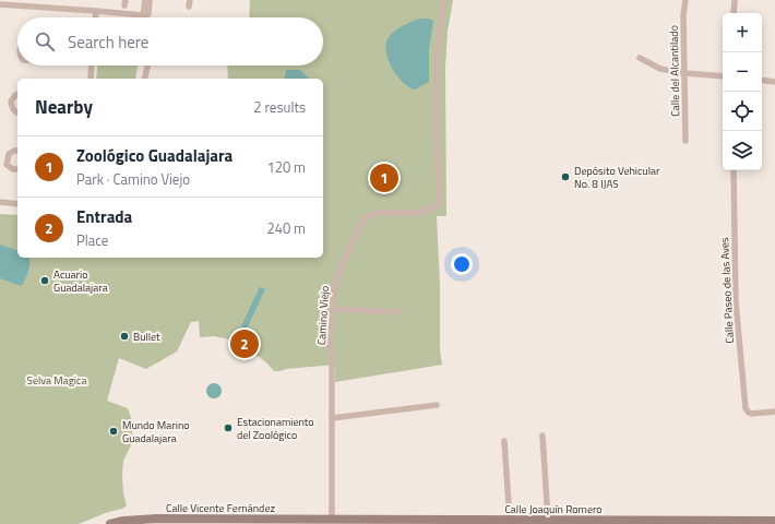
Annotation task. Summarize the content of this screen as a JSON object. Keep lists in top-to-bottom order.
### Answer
{
  "streets": {
    "street": [
      "Calle del Alcantilado",
      "Calle Paseo de las Aves",
      "Camino Viejo",
      "Calle Vicente Fernández",
      "Calle Joaquín Romero"
    ]
  },
  "crossings": [
    ["Camino Viejo", "Calle Vicente Fernández"],
    ["Camino Viejo", "Calle Joaquín Romero"],
    ["Calle Vicente Fernández", "Calle Joaquín Romero"]
  ],
  "parks": ["Selva Magica"],
  "places": [
    "Depósito Vehicular No. 8 IJAS",
    "Acuario Guadalajara",
    "Bullet",
    "Estacionamiento del Zoológico",
    "Mundo Marino Guadalajara"
  ],
  "page": {
    "map_buttons": ["+", "−"],
    "search": "Search here",
    "heading": ["Nearby", "2 results"],
    "list": [
      {
        "mark": "1",
        "name": "Zoológico Guadalajara",
        "note": "Park · Camino Viejo",
        "value": "120 m"
      },
      {
        "mark": "2",
        "name": "Entrada",
        "note": "Place",
        "value": "240 m"
      }
    ],
    "pins": ["1", "2"]
  }
}
